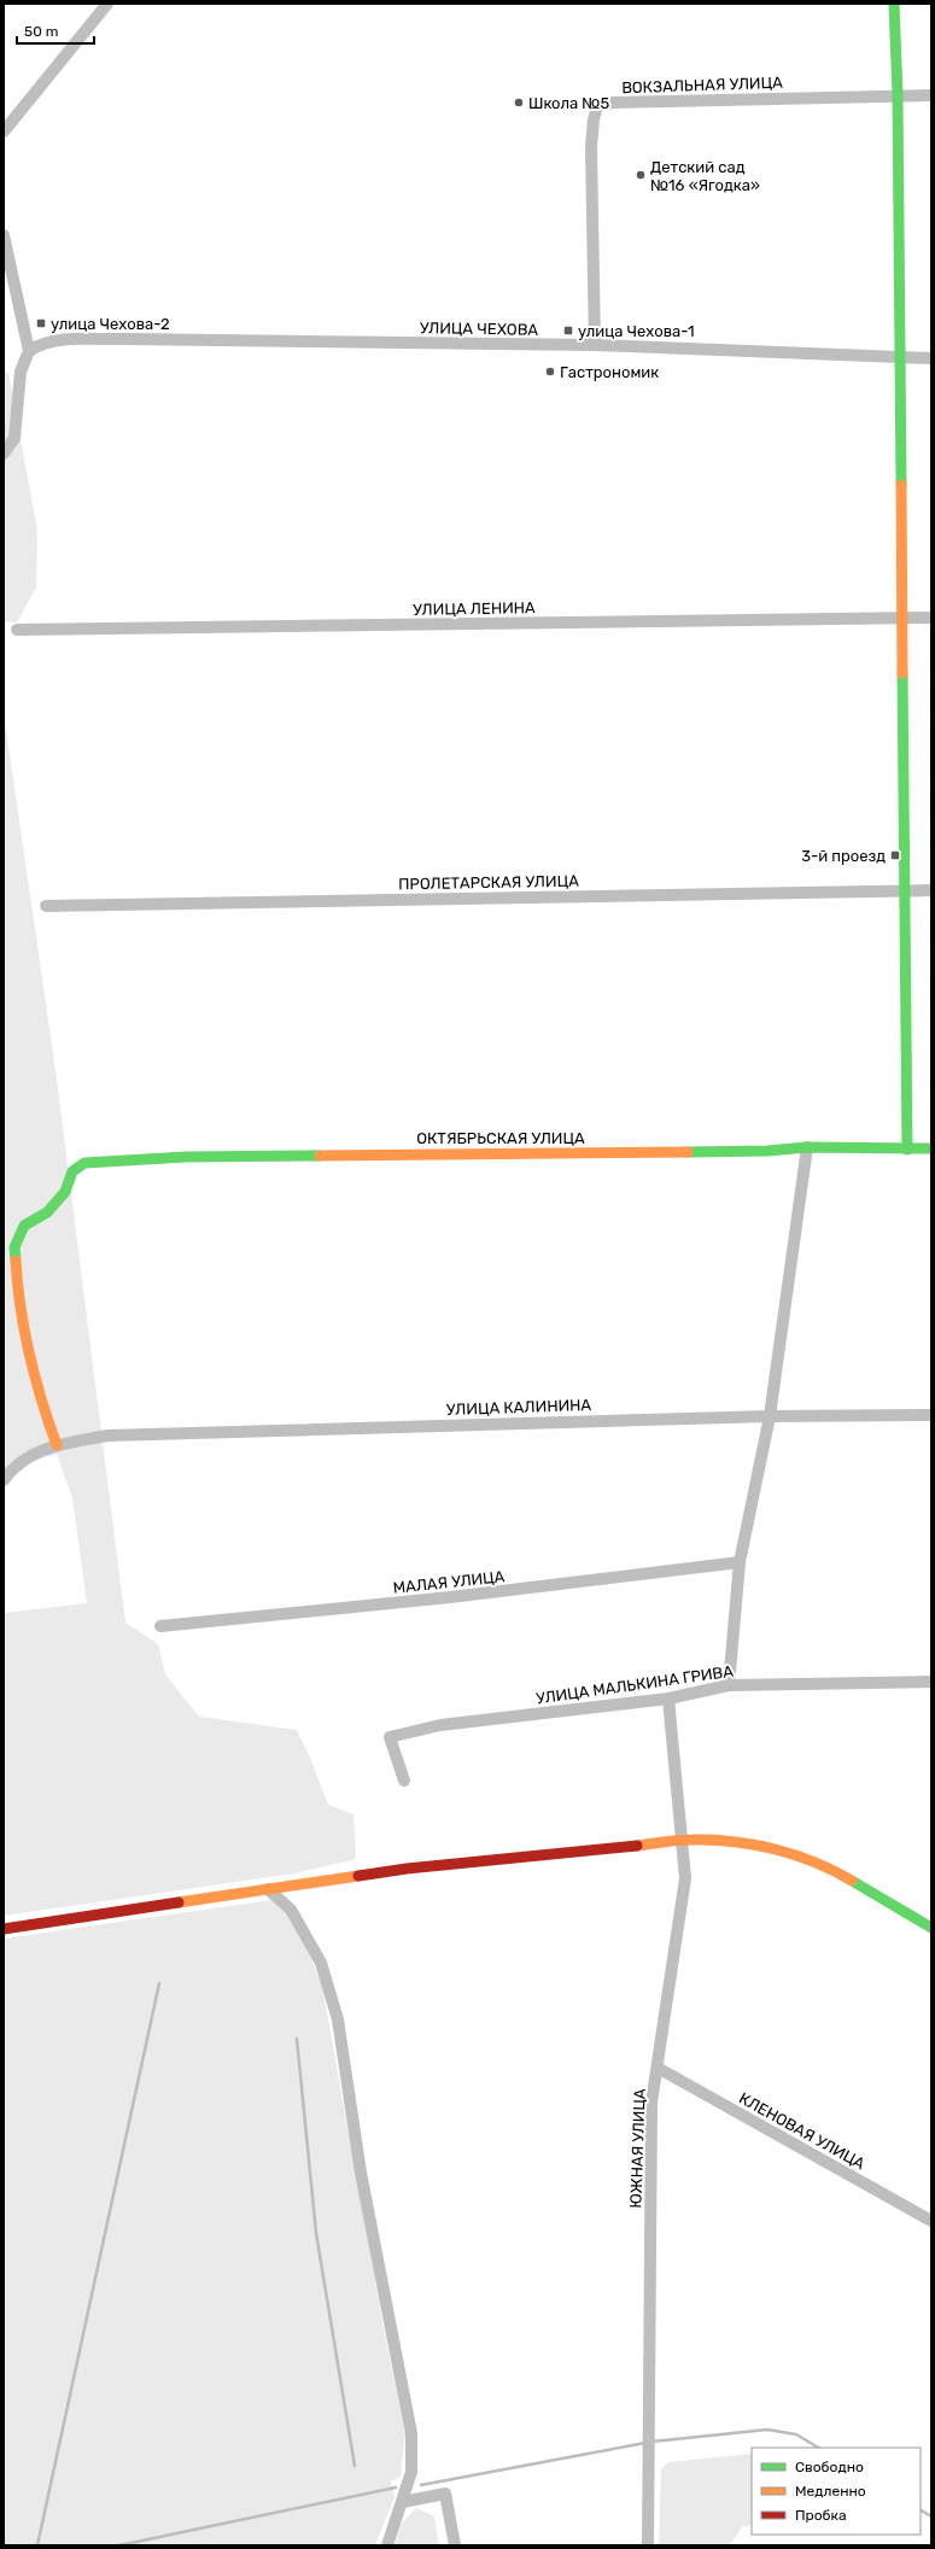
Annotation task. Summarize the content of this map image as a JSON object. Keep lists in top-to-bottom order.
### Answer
{
  "streets": {
    "street": [
      "ВОКЗАЛЬНАЯ УЛИЦА",
      "УЛИЦА ЧЕХОВА",
      "УЛИЦА ЛЕНИНА",
      "ПРОЛЕТАРСКАЯ УЛИЦА",
      "ОКТЯБРЬСКАЯ УЛИЦА",
      "УЛИЦА КАЛИНИНА",
      "МАЛАЯ УЛИЦА",
      "УЛИЦА МАЛЬКИНА ГРИВА",
      "КЛЕНОВАЯ УЛИЦА",
      "ЮЖНАЯ УЛИЦА"
    ]
  },
  "crossings": [
    ["ВОКЗАЛЬНАЯ УЛИЦА", "УЛИЦА ЧЕХОВА"],
    ["ОКТЯБРЬСКАЯ УЛИЦА", "УЛИЦА КАЛИНИНА"],
    ["УЛИЦА МАЛЬКИНА ГРИВА", "ЮЖНАЯ УЛИЦА"],
    ["КЛЕНОВАЯ УЛИЦА", "ЮЖНАЯ УЛИЦА"]
  ],
  "places": {
    "other": ["Школа №5", "Детский сад №16 «Ягодка»", "Гастрономик"],
    "transit": ["улица Чехова-2", "улица Чехова-1", "3-й проезд"]
  },
  "legend": ["Свободно", "Медленно", "Пробка"],
  "scale_bar": "50 m"
}
